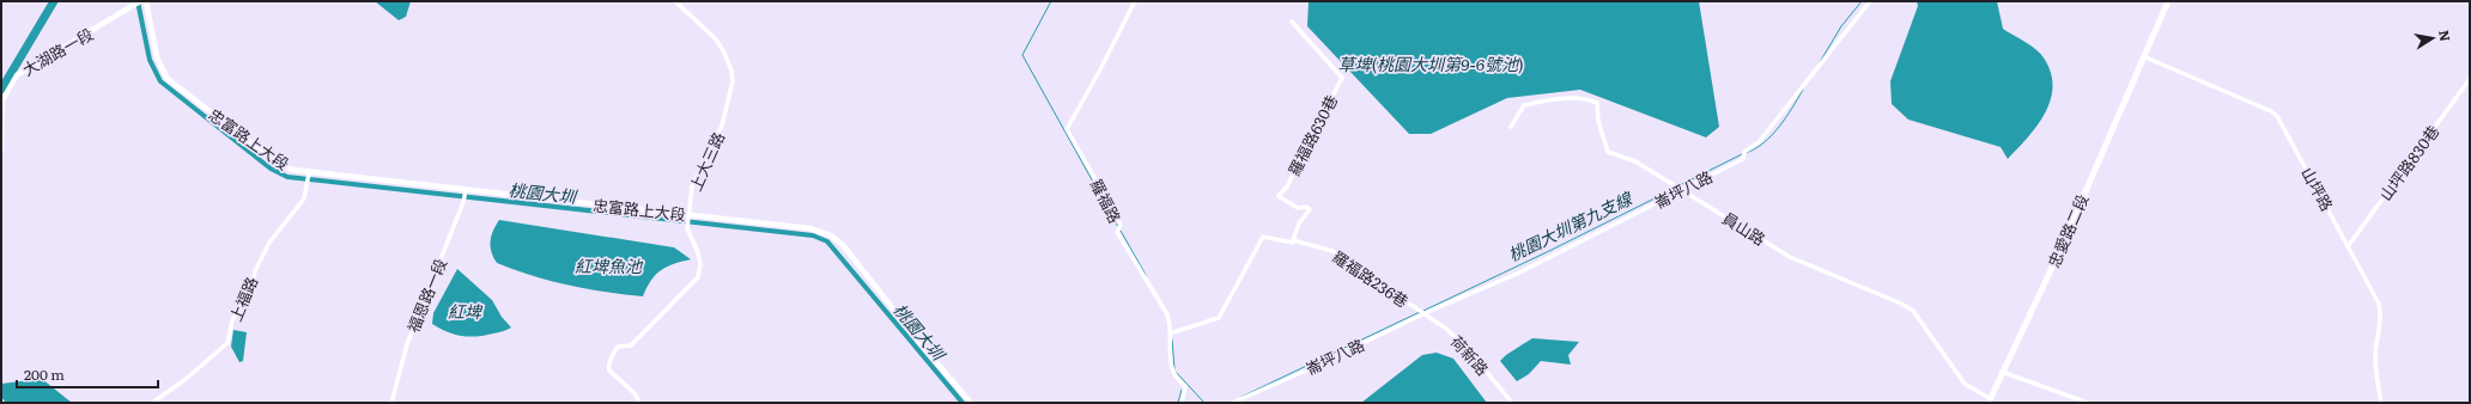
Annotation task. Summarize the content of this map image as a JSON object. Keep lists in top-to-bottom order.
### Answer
{
  "streets": {
    "main road": ["忠愛路二段"],
    "street": [
      "大湖路一段",
      "羅福路630巷",
      "忠富路上大段",
      "上大三路",
      "山坪路830巷",
      "崙坪八路",
      "山坪路",
      "羅福路",
      "員山路",
      "羅福路236巷",
      "福恩路一段",
      "上福路",
      "荷新路"
    ]
  },
  "crossings": [
    ["羅福路630巷", "羅福路236巷"],
    ["忠富路上大段", "上大三路"],
    ["忠富路上大段", "福恩路一段"],
    ["忠富路上大段", "上福路"],
    ["山坪路830巷", "山坪路"],
    ["崙坪八路", "員山路"],
    ["崙坪八路", "羅福路236巷"],
    ["崙坪八路", "荷新路"],
    ["山坪路", "忠愛路二段"],
    ["羅福路", "羅福路236巷"],
    ["員山路", "忠愛路二段"],
    ["羅福路236巷", "荷新路"]
  ],
  "water": [
    "草埤(桃園大圳第9-6號池)",
    "桃園大圳",
    "桃園大圳第九支線",
    "紅埤魚池",
    "紅埤"
  ],
  "scale_bar": "200 m",
  "north": "right"
}
